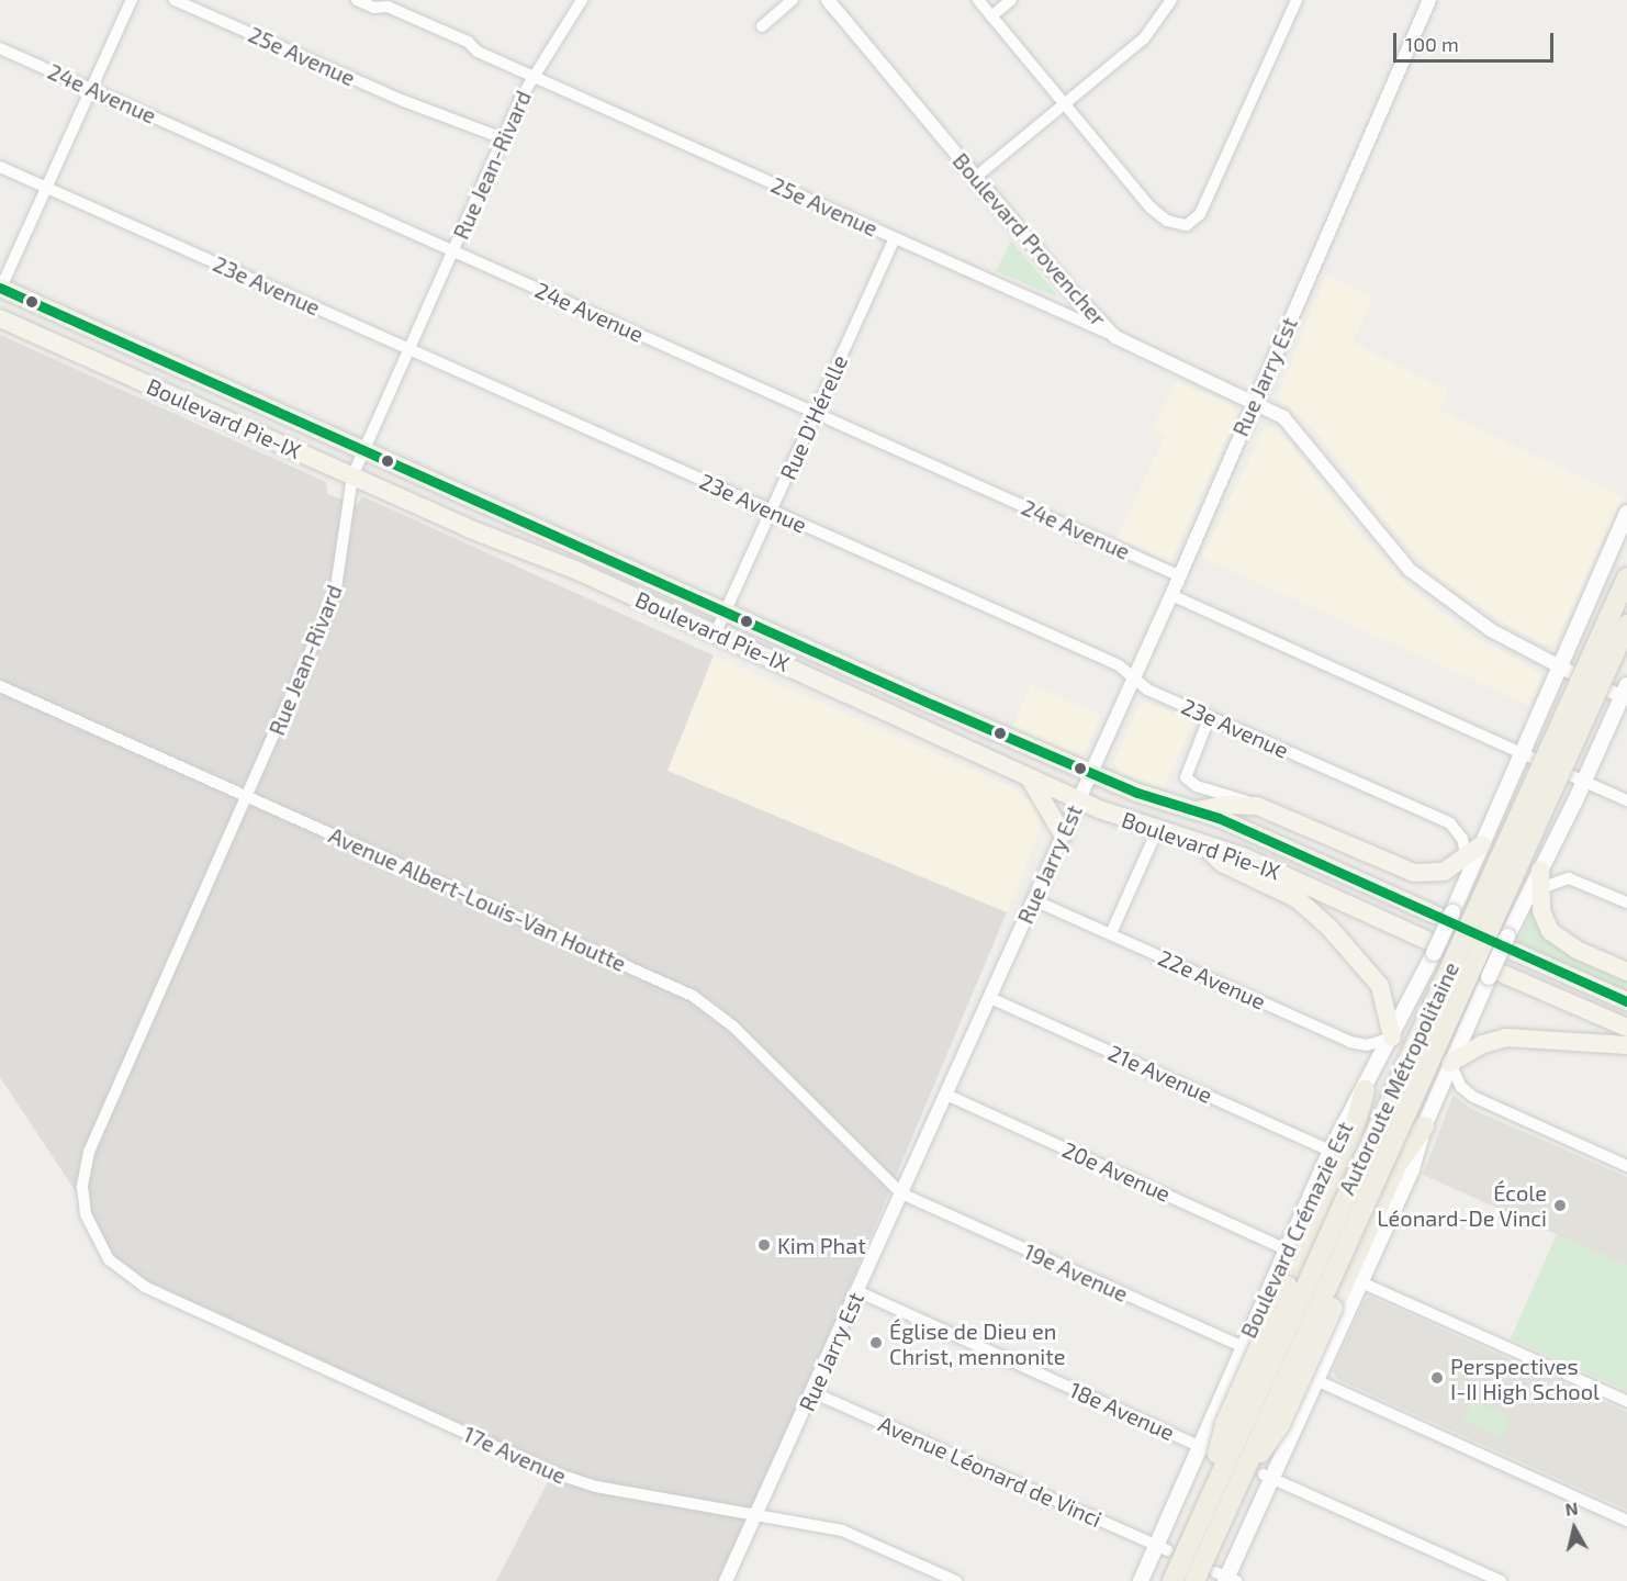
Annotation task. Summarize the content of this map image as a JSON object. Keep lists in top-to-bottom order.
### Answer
{
  "streets": {
    "highway": ["Autoroute Métropolitaine"],
    "main road": ["Boulevard Pie-IX", "Boulevard Crémazie Est"],
    "street": [
      "25e Avenue",
      "24e Avenue",
      "Rue Jean-Rivard",
      "Boulevard Provencher",
      "23e Avenue",
      "Rue Jarry Est",
      "Rue D'Hérelle",
      "Avenue Albert-Louis-Van Houtte",
      "22e Avenue",
      "21e Avenue",
      "20e Avenue",
      "19e Avenue",
      "18e Avenue",
      "17e Avenue",
      "Avenue Léonard de Vinci"
    ]
  },
  "crossings": [
    ["25e Avenue", "Rue Jean-Rivard"],
    ["25e Avenue", "Boulevard Provencher"],
    ["25e Avenue", "Rue D'Hérelle"],
    ["24e Avenue", "Rue Jean-Rivard"],
    ["24e Avenue", "Rue Jarry Est"],
    ["24e Avenue", "Rue D'Hérelle"],
    ["Rue Jean-Rivard", "23e Avenue"],
    ["Rue Jean-Rivard", "Boulevard Pie-IX"],
    ["Rue Jean-Rivard", "Avenue Albert-Louis-Van Houtte"],
    ["Rue Jean-Rivard", "17e Avenue"],
    ["Boulevard Provencher", "Rue Jarry Est"],
    ["Boulevard Provencher", "Boulevard Crémazie Est"],
    ["23e Avenue", "Rue Jarry Est"],
    ["23e Avenue", "Rue D'Hérelle"],
    ["23e Avenue", "Boulevard Crémazie Est"],
    ["Rue Jarry Est", "Boulevard Pie-IX"],
    ["Rue Jarry Est", "Avenue Albert-Louis-Van Houtte"],
    ["Rue Jarry Est", "22e Avenue"],
    ["Rue Jarry Est", "21e Avenue"],
    ["Rue Jarry Est", "20e Avenue"],
    ["Rue Jarry Est", "19e Avenue"],
    ["Rue Jarry Est", "18e Avenue"],
    ["Rue Jarry Est", "17e Avenue"],
    ["Rue Jarry Est", "Avenue Léonard de Vinci"],
    ["Rue D'Hérelle", "Boulevard Pie-IX"],
    ["Boulevard Pie-IX", "Boulevard Crémazie Est"],
    ["Avenue Albert-Louis-Van Houtte", "19e Avenue"],
    ["22e Avenue", "Boulevard Crémazie Est"],
    ["21e Avenue", "Boulevard Crémazie Est"],
    ["20e Avenue", "Boulevard Crémazie Est"],
    ["Boulevard Crémazie Est", "19e Avenue"],
    ["Boulevard Crémazie Est", "18e Avenue"],
    ["Boulevard Crémazie Est", "Avenue Léonard de Vinci"]
  ],
  "places": [
    "École Léonard-De Vinci",
    "Kim Phat",
    "Église de Dieu en Christ, mennonite",
    "Perspectives I-II High School"
  ],
  "scale_bar": "100 m",
  "north": "top"
}
